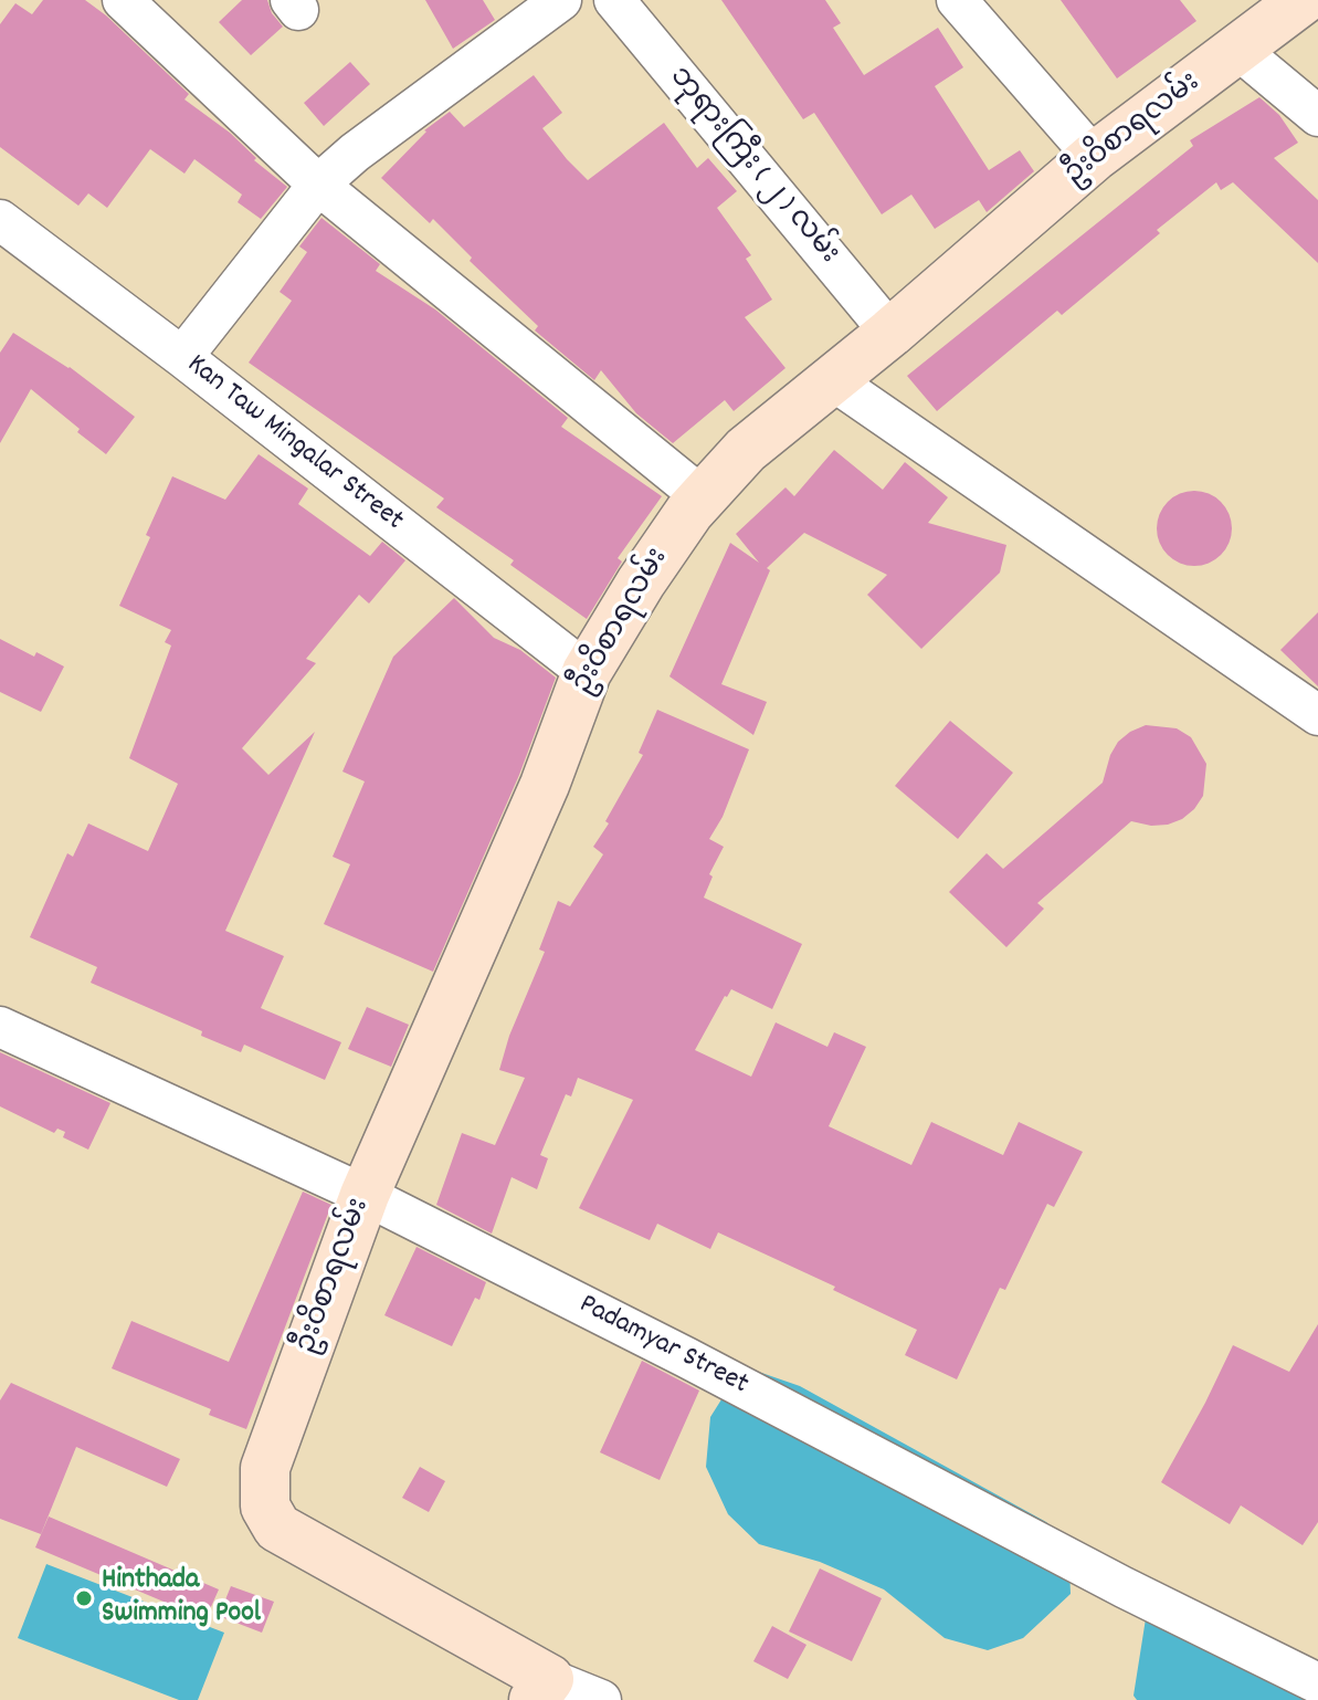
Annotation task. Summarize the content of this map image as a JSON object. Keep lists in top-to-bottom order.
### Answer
{
  "streets": {
    "street": [
      "ဦးဝိစာရလမ်း",
      "ဘုရားကြီး ( ၂ ) လမ်း",
      "Kan Taw Mingalar Street",
      "Padamyar Street"
    ]
  },
  "crossings": [
    ["ဦးဝိစာရလမ်း", "ဘုရားကြီး ( ၂ ) လမ်း"],
    ["ဦးဝိစာရလမ်း", "Kan Taw Mingalar Street"],
    ["ဦးဝိစာရလမ်း", "Padamyar Street"]
  ],
  "places": ["Hinthada Swimming Pool"]
}
